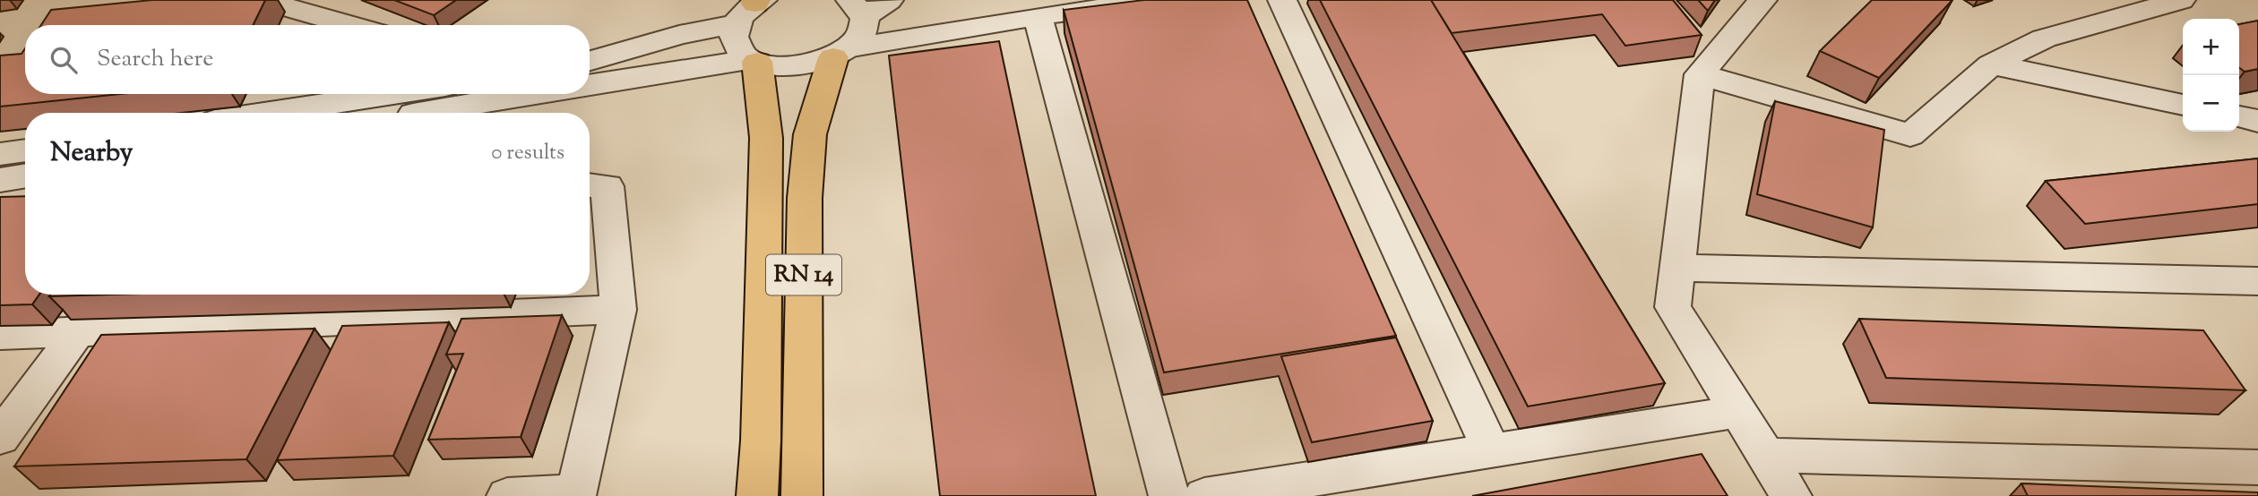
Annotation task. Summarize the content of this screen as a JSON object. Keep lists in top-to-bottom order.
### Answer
{
  "streets": {
    "highway": ["RN 14"]
  },
  "page": {
    "map_buttons": ["+", "−"],
    "search": "Search here",
    "heading": ["Nearby", "0 results"]
  }
}
